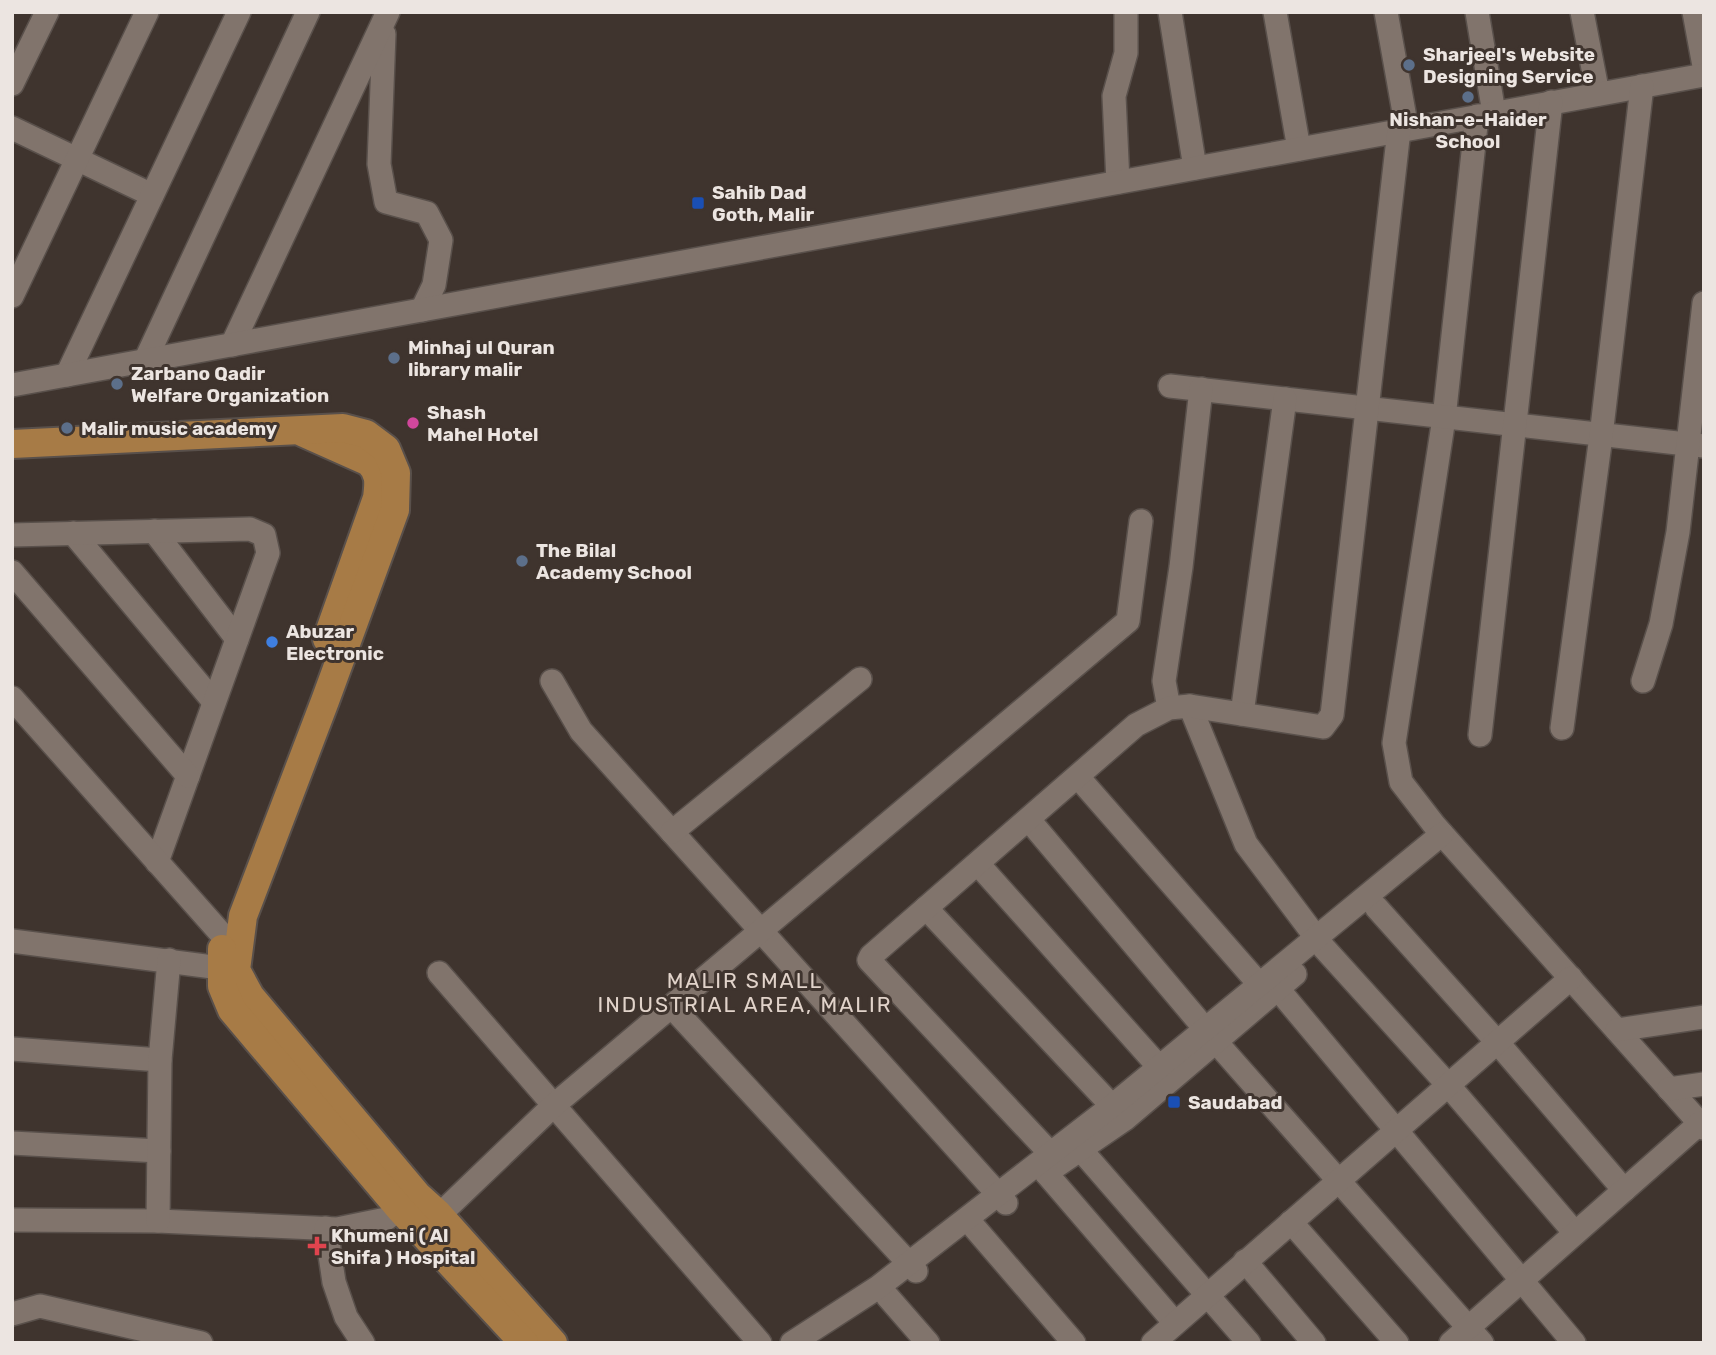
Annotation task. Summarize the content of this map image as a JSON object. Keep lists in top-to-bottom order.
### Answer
{
  "districts": ["MALIR SMALL INDUSTRIAL AREA, MALIR"],
  "places": {
    "other": [
      "Sharjeel's Website Designing Service",
      "Nishan-e-Haider School",
      "Minhaj ul Quran library malir",
      "Zarbano Qadir Welfare Organization",
      "Shash Mahel Hotel",
      "Malir music academy",
      "The Bilal Academy School",
      "Abuzar Electronic"
    ],
    "transit": ["Sahib Dad Goth, Malir", "Saudabad"],
    "health": ["Khumeni ( Al Shifa ) Hospital"]
  }
}
